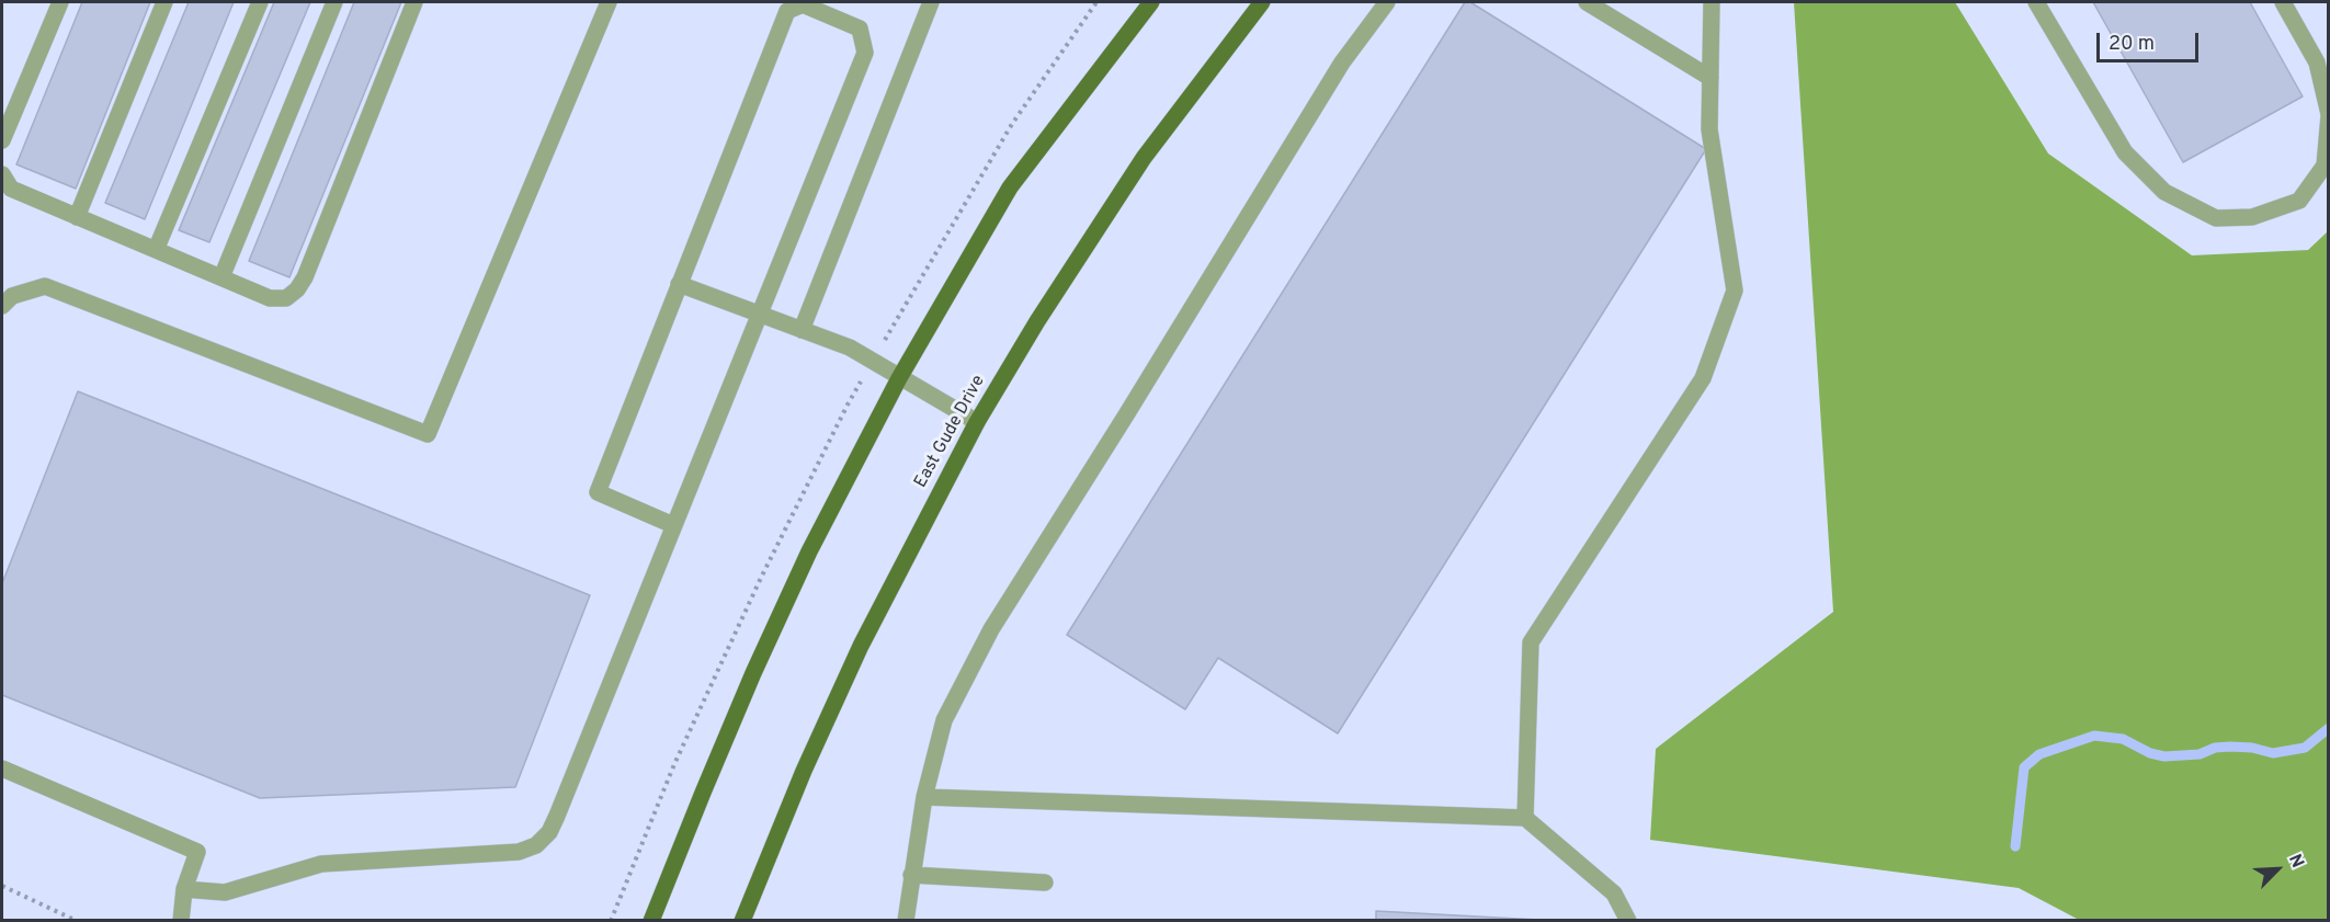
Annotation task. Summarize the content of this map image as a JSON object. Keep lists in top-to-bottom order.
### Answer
{
  "streets": {
    "main road": ["East Gude Drive"]
  },
  "scale_bar": "20 m",
  "north": "top right"
}
